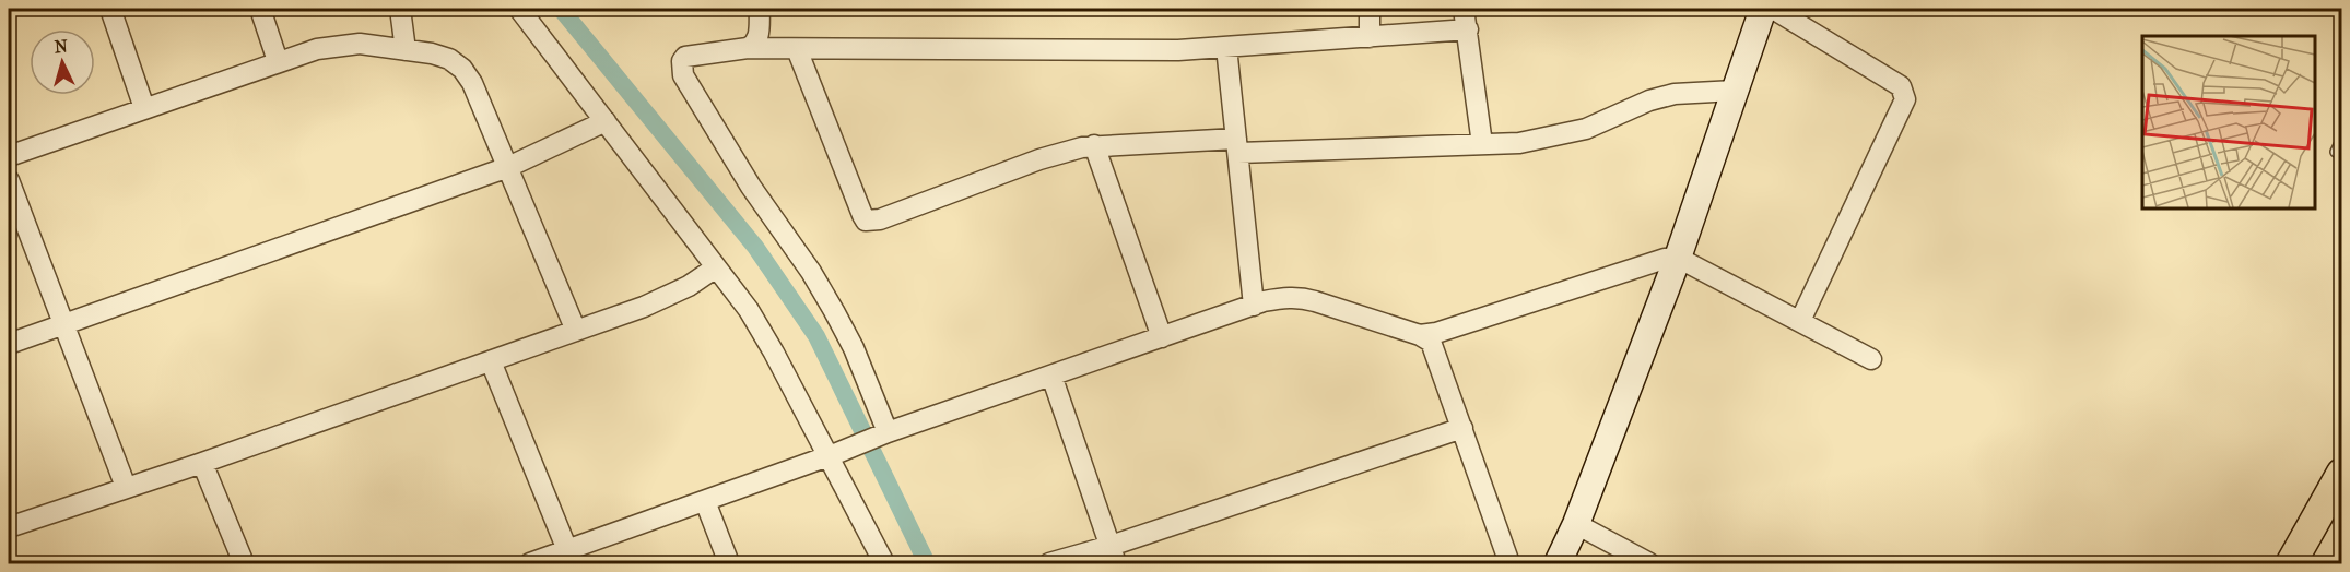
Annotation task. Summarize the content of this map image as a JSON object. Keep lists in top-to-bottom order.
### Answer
{
  "north": "top"
}
